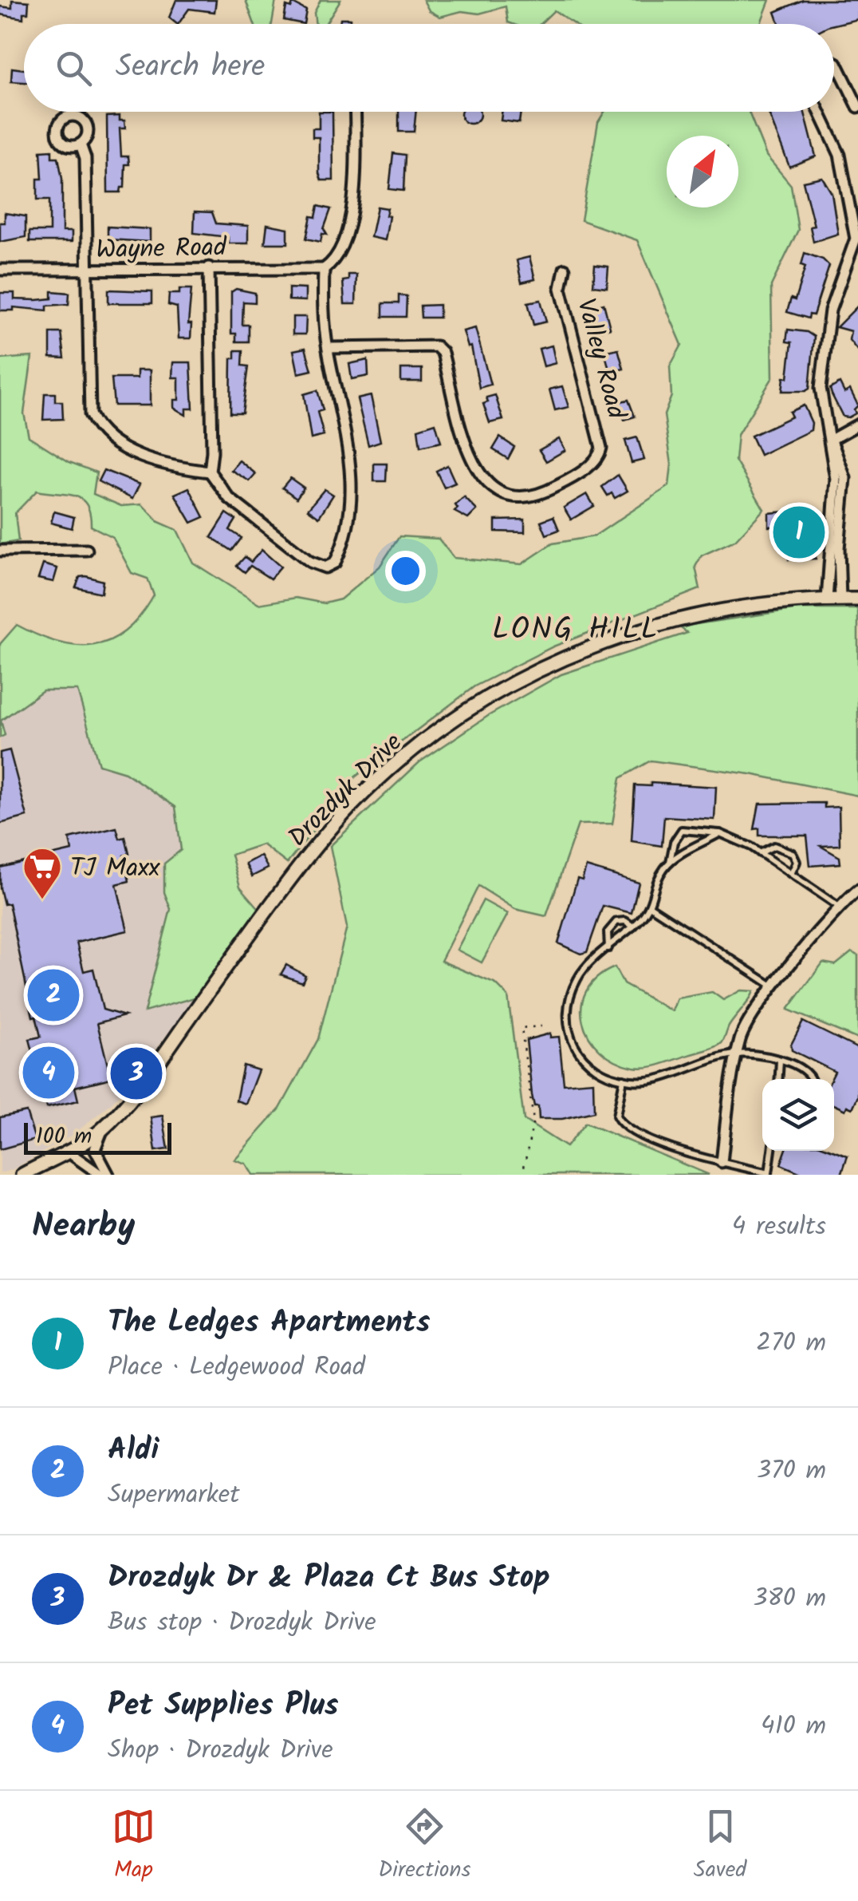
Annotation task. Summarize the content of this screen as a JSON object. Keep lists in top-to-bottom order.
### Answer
{
  "streets": {
    "street": ["Wayne Road", "Valley Road", "Drozdyk Drive"]
  },
  "districts": ["LONG HILL"],
  "places": {
    "supermarket": ["TJ Maxx"]
  },
  "scale_bar": "100 m",
  "north": "top right",
  "page": {
    "search": "Search here",
    "pins": [
      "1",
      "2",
      "4",
      "3"
    ],
    "scale": "100 m",
    "heading": ["Nearby", "4 results"],
    "list": [
      {
        "mark": "1",
        "name": "The Ledges Apartments",
        "note": "Place · Ledgewood Road",
        "value": "270 m"
      },
      {
        "mark": "2",
        "name": "Aldi",
        "note": "Supermarket",
        "value": "370 m"
      },
      {
        "mark": "3",
        "name": "Drozdyk Dr & Plaza Ct Bus Stop",
        "note": "Bus stop · Drozdyk Drive",
        "value": "380 m"
      },
      {
        "mark": "4",
        "name": "Pet Supplies Plus",
        "note": "Shop · Drozdyk Drive",
        "value": "410 m"
      }
    ],
    "nav": ["Map", "Directions", "Saved"]
  }
}
